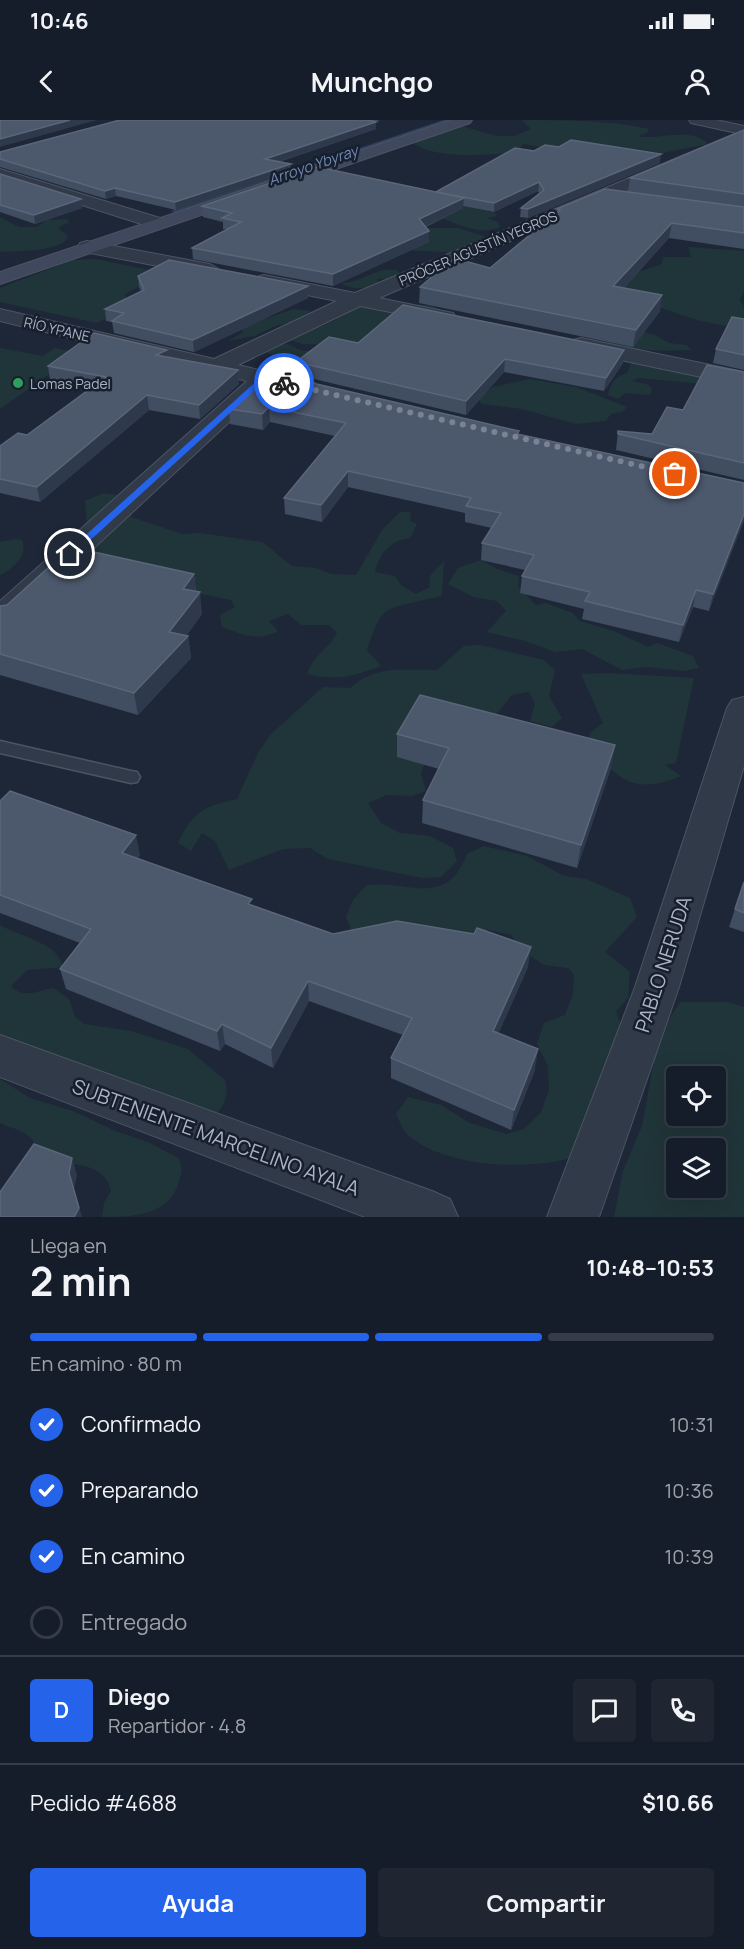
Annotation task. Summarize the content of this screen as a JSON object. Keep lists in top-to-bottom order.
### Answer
{
  "streets": {
    "street": [
      "PRÓCER AGUSTÍN YEGROS",
      "RÍO YPANE",
      "PABLO NERUDA",
      "SUBTENIENTE MARCELINO AYALA"
    ]
  },
  "crossings": [
    ["PRÓCER AGUSTÍN YEGROS", "RÍO YPANE"]
  ],
  "water": ["Arroyo Ybyray"],
  "places": ["Lomas Padel"],
  "page": {
    "status": "10:46",
    "header": "Munchgo",
    "heading": ["2 min", "Llega en", "10:48–10:53"],
    "panel": [
      "Diego",
      "Repartidor · 4.8",
      "Pedido #4688",
      "$10.66"
    ],
    "bar": "En camino · 80 m",
    "list": [
      ["Confirmado", "10:31"],
      ["Preparando", "10:36"],
      ["En camino", "10:39"],
      "Entregado"
    ],
    "round": "D",
    "buttons": ["Ayuda", "Compartir"]
  }
}
